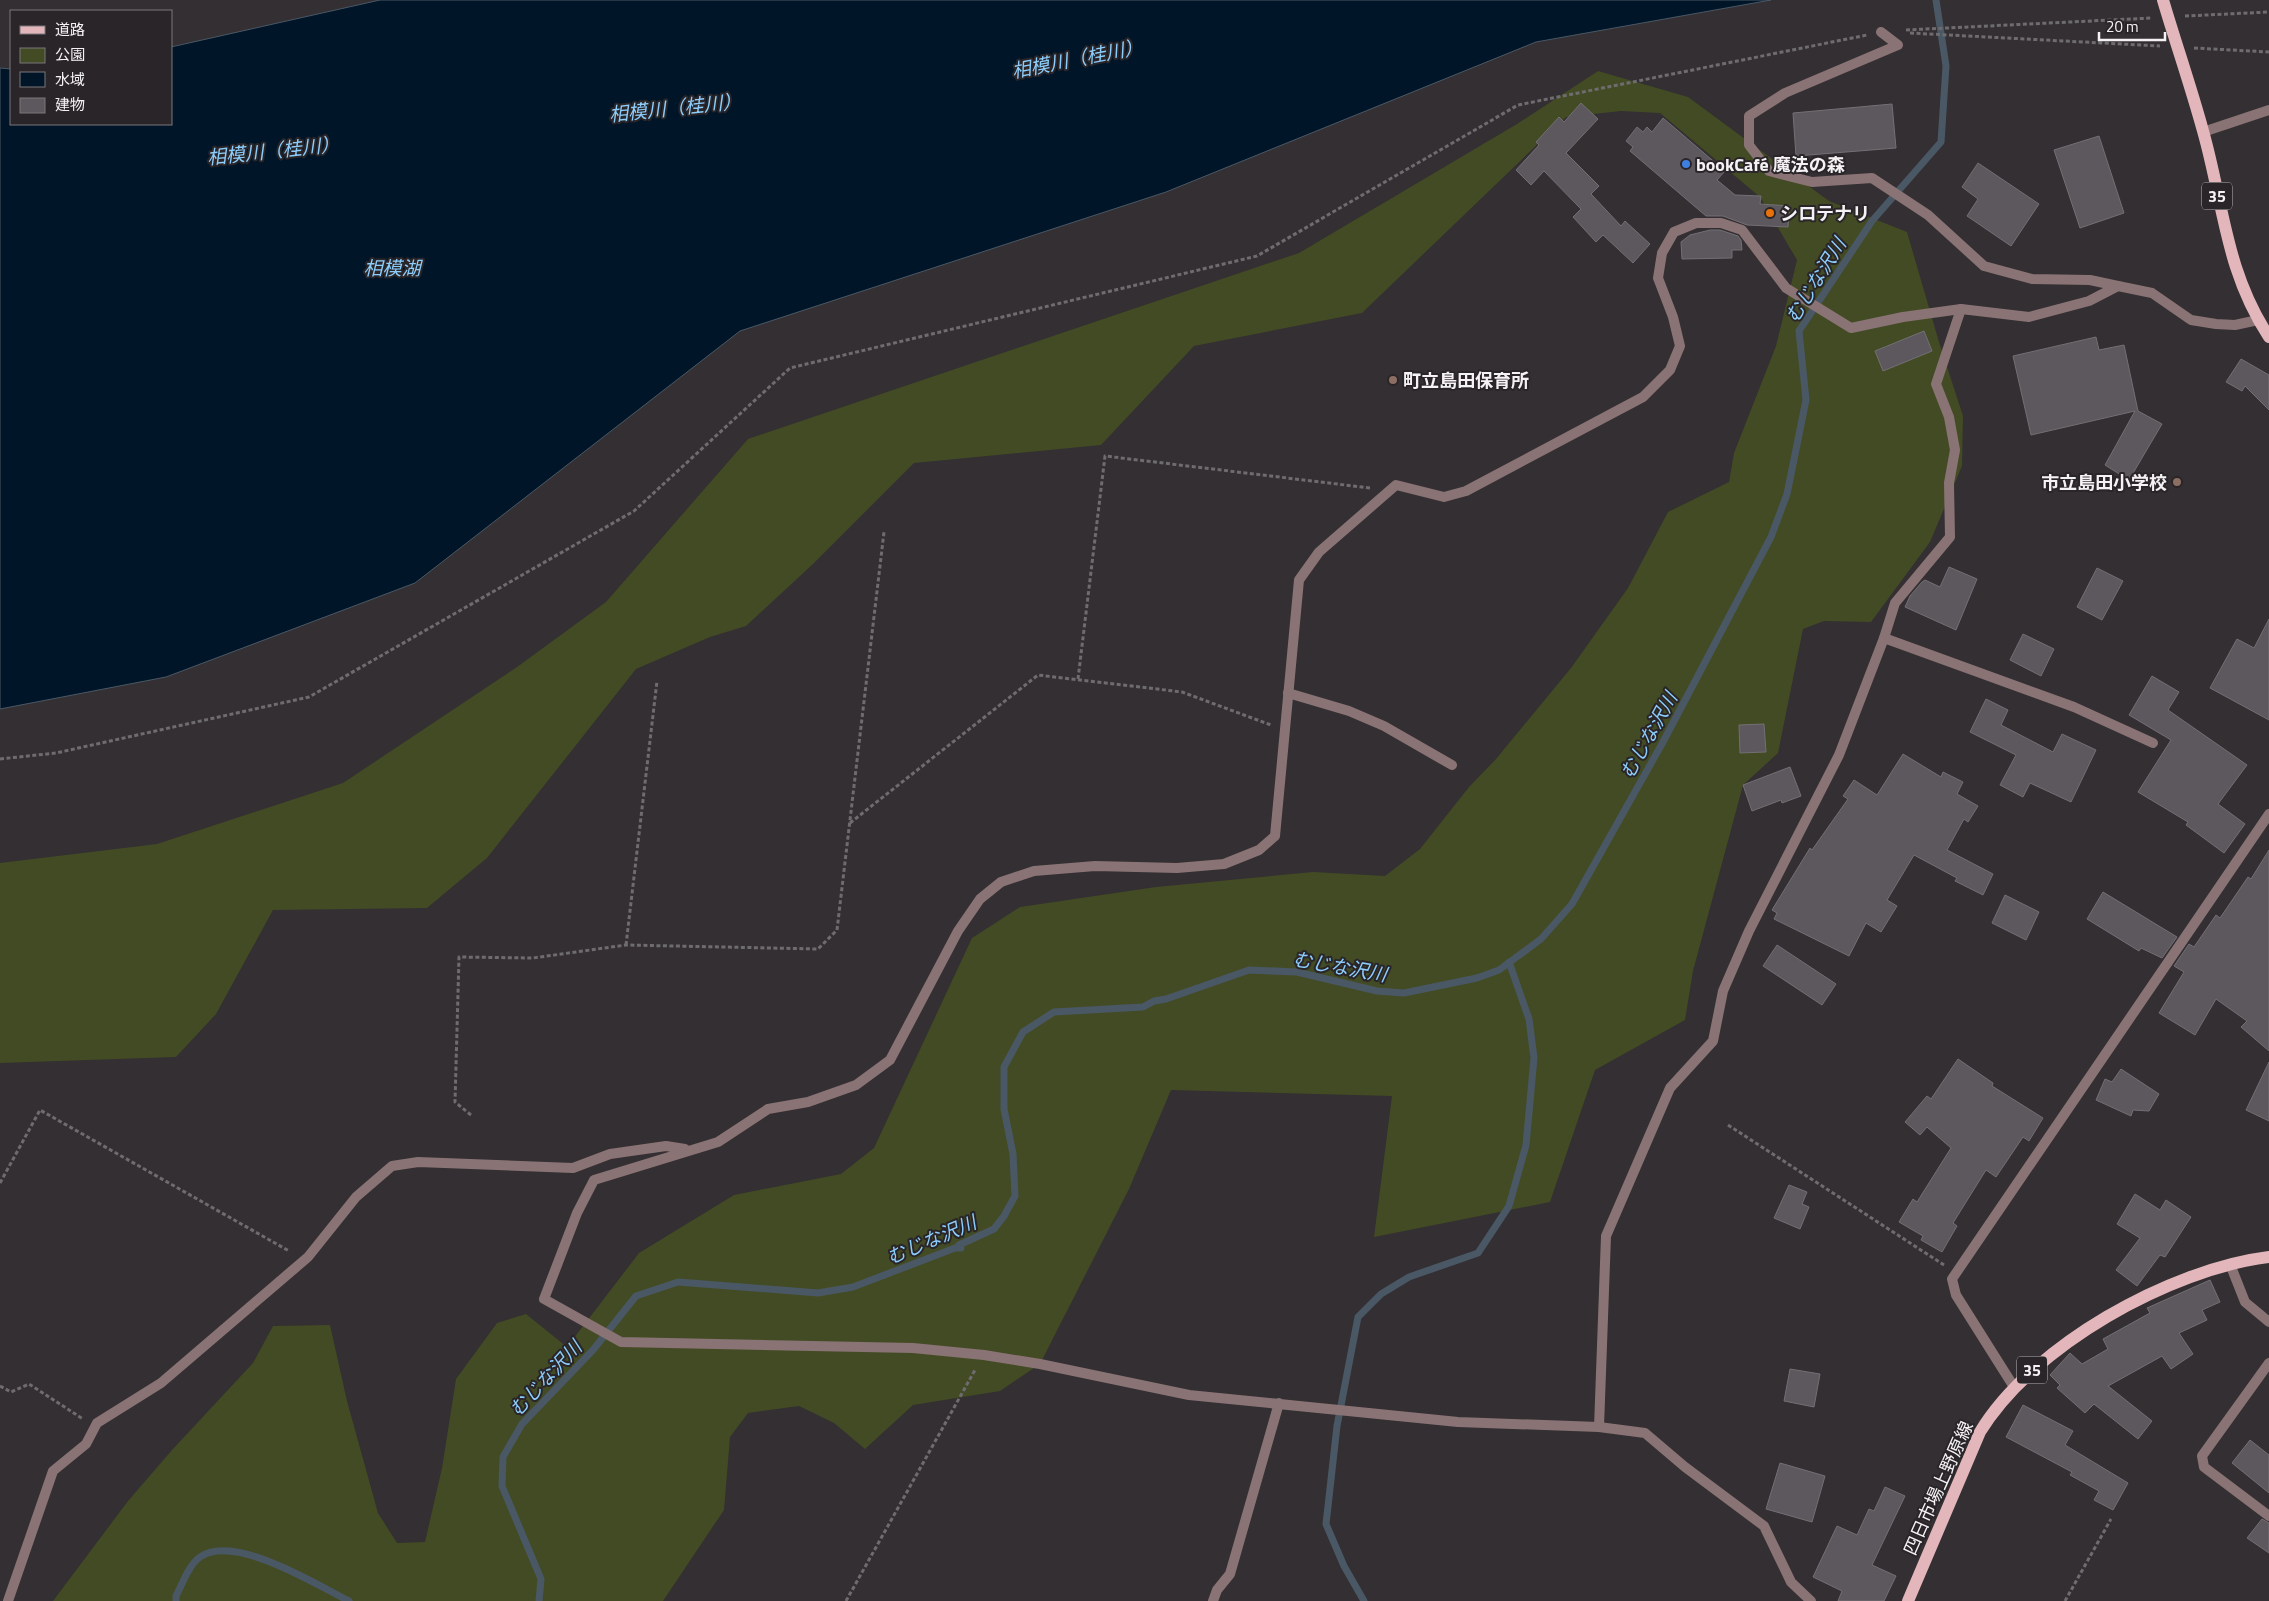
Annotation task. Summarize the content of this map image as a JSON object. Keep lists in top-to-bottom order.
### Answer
{
  "streets": {
    "main road": ["35", "四日市場上野原線"]
  },
  "water": ["相模川（桂川）", "相模湖", "むじな沢川"],
  "places": [
    "bookCafé 魔法の森",
    "シロテナリ",
    "町立島田保育所",
    "市立島田小学校"
  ],
  "legend": [
    "道路",
    "公園",
    "水域",
    "建物"
  ],
  "scale_bar": "20 m"
}
